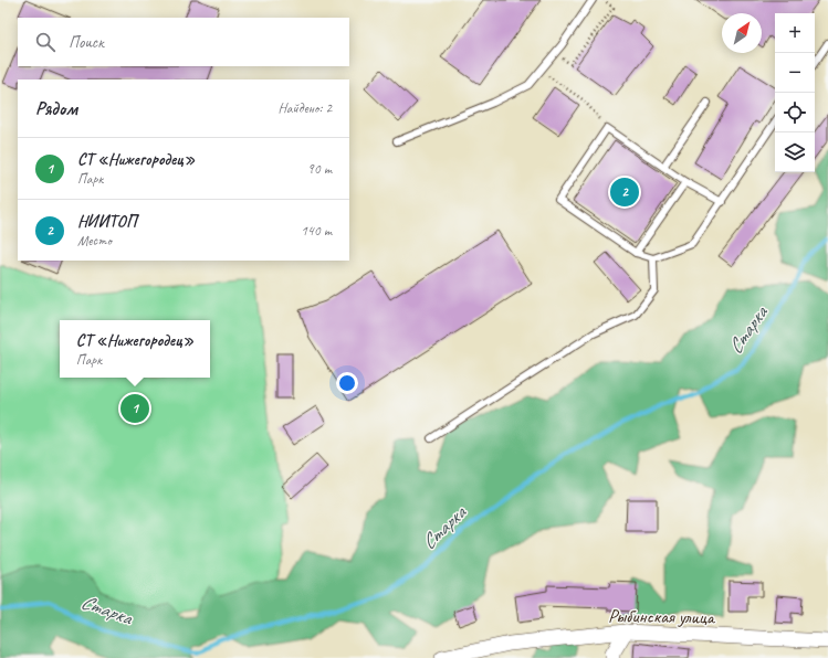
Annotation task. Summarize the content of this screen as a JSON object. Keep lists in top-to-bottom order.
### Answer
{
  "streets": {
    "street": ["Рыбинская улица"]
  },
  "water": ["Старка"],
  "north": "top right",
  "page": {
    "map_buttons": ["+", "−"],
    "search": "Поиск",
    "heading": ["Рядом", "Найдено: 2"],
    "list": [
      {
        "mark": "1",
        "name": "СТ «Нижегородец»",
        "note": "Парк",
        "value": "90 m"
      },
      {
        "mark": "2",
        "name": "НИИТОП",
        "note": "Место",
        "value": "140 m"
      }
    ],
    "pins": ["2", "1"],
    "popup": ["СТ «Нижегородец»", "Парк"]
  }
}
